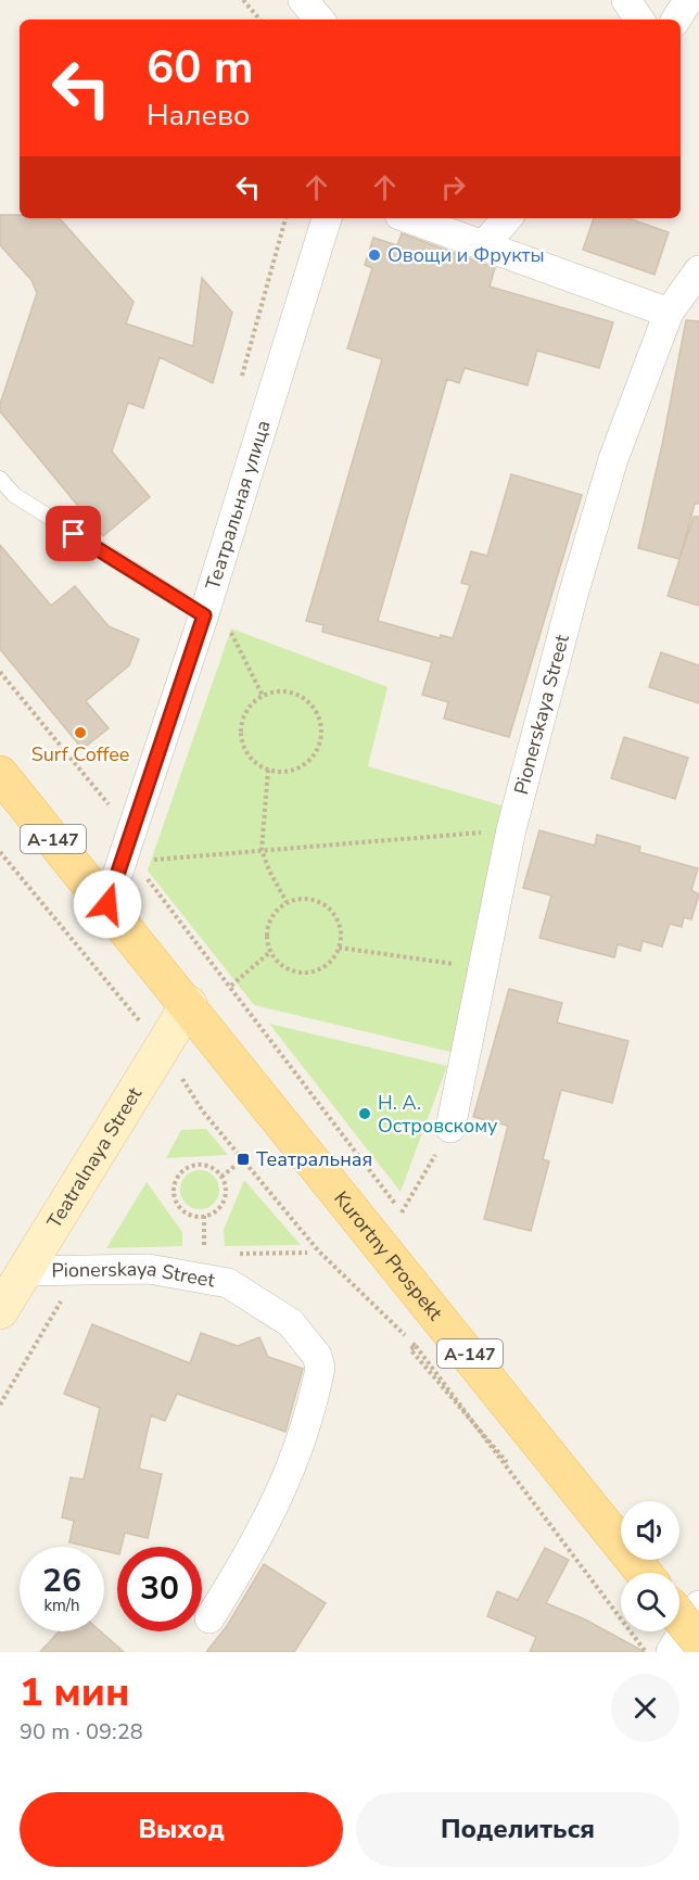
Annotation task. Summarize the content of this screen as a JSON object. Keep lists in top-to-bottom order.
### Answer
{
  "streets": {
    "main road": ["А-147", "Teatralnaya Street", "Kurortny Prospekt"],
    "street": ["Театральная улица", "Pionerskaya Street"]
  },
  "crossings": [
    ["Театральная улица", "Kurortny Prospekt"],
    ["Pionerskaya Street", "Teatralnaya Street"],
    ["Teatralnaya Street", "Kurortny Prospekt"]
  ],
  "places": {
    "other": ["Овощи и Фрукты", "Surf Coffee", "Н. А. Островскому"],
    "transit": ["Театральная"]
  },
  "page": {
    "turn": ["60 m", "Налево"],
    "speed": "26 km/h",
    "limit": "30",
    "heading": ["1 мин", "90 m · 09:28"],
    "buttons": ["Выход", "Поделиться"]
  }
}
